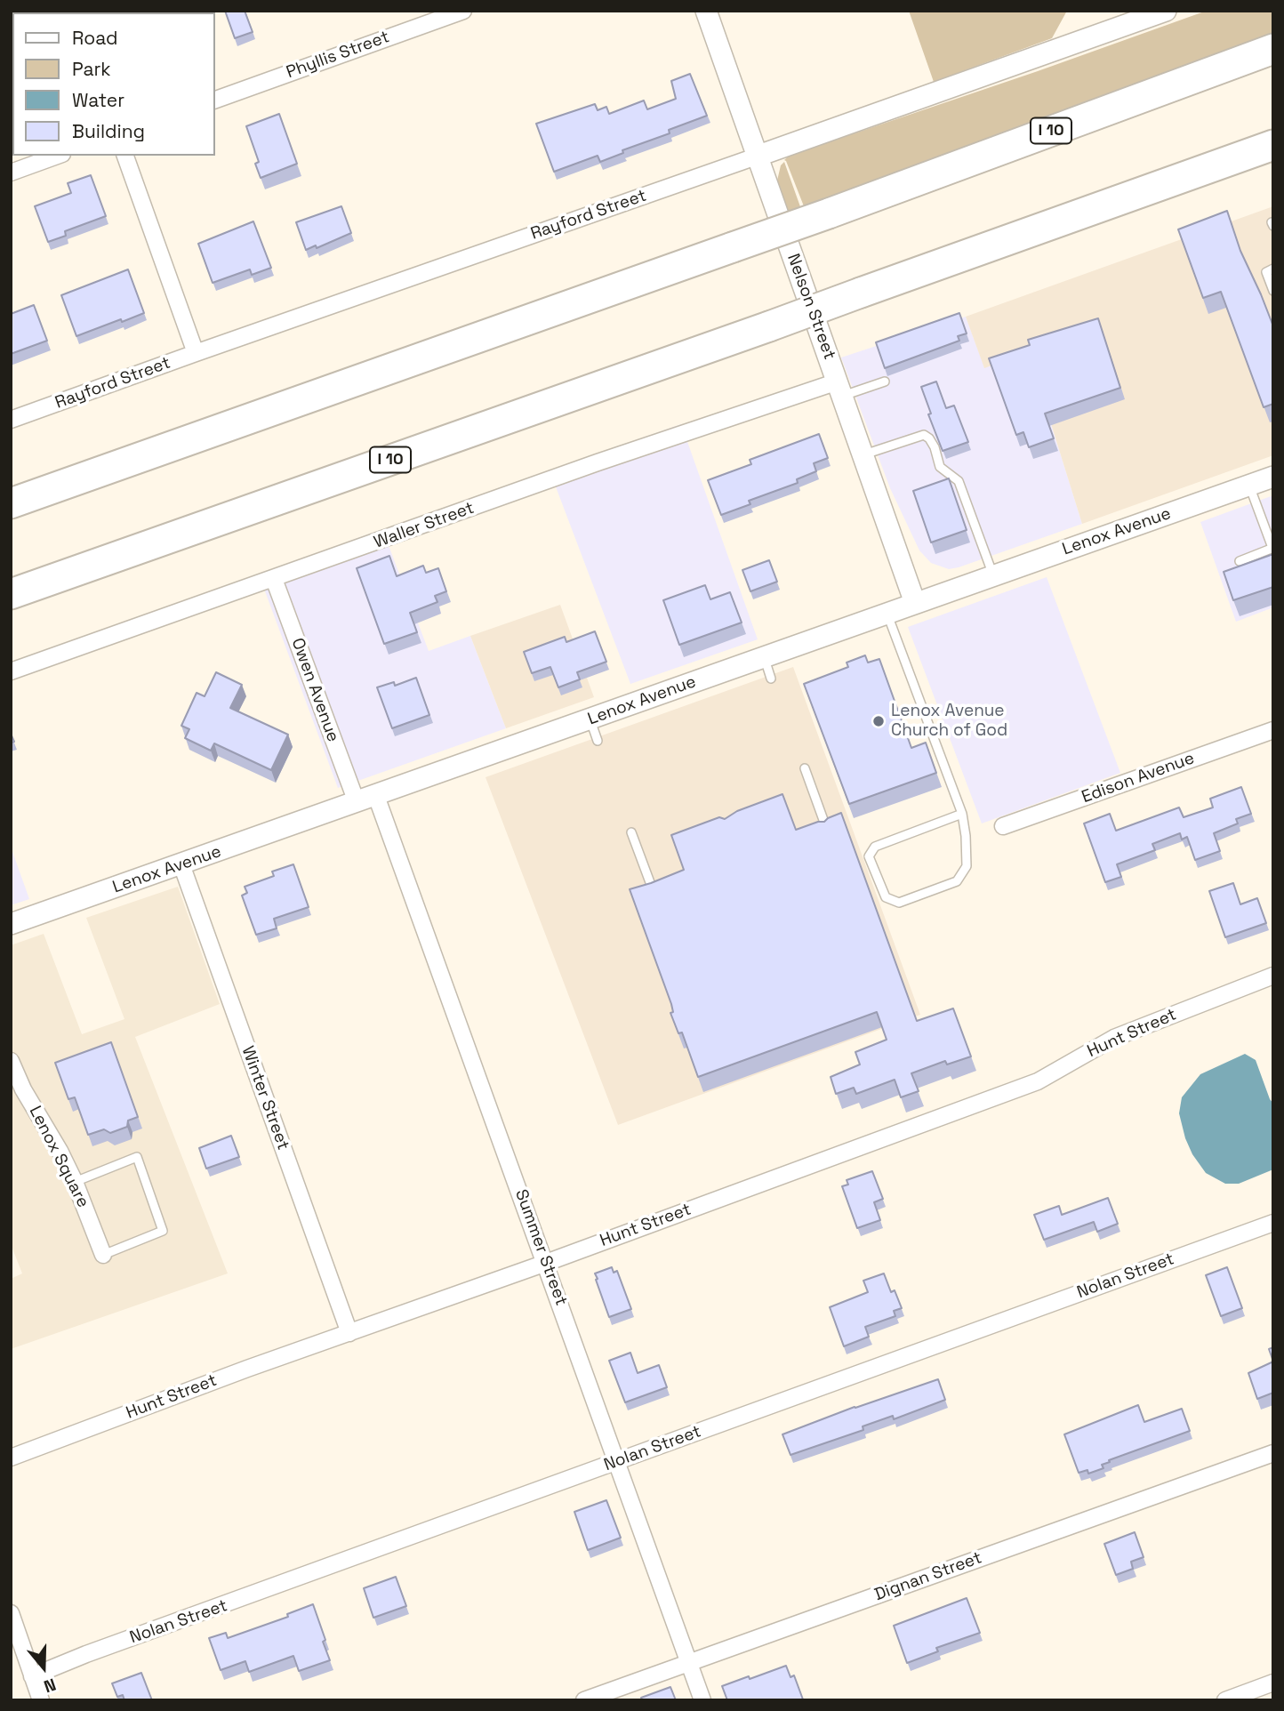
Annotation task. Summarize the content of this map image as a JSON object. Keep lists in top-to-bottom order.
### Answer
{
  "streets": {
    "highway": ["I 10"],
    "street": [
      "Phyllis Street",
      "Rayford Street",
      "Nelson Street",
      "Waller Street",
      "Lenox Avenue",
      "Owen Avenue",
      "Edison Avenue",
      "Hunt Street",
      "Winter Street",
      "Lenox Square",
      "Summer Street",
      "Nolan Street",
      "Dignan Street"
    ]
  },
  "crossings": [
    ["Rayford Street", "Nelson Street"],
    ["Nelson Street", "Waller Street"],
    ["Nelson Street", "Lenox Avenue"],
    ["Waller Street", "Owen Avenue"],
    ["Lenox Avenue", "Owen Avenue"],
    ["Lenox Avenue", "Winter Street"],
    ["Lenox Avenue", "Summer Street"],
    ["Hunt Street", "Winter Street"],
    ["Hunt Street", "Summer Street"],
    ["Summer Street", "Nolan Street"],
    ["Summer Street", "Dignan Street"]
  ],
  "places": ["Lenox Avenue Church of God"],
  "legend": [
    "Road",
    "Park",
    "Water",
    "Building"
  ],
  "north": "bottom"
}
